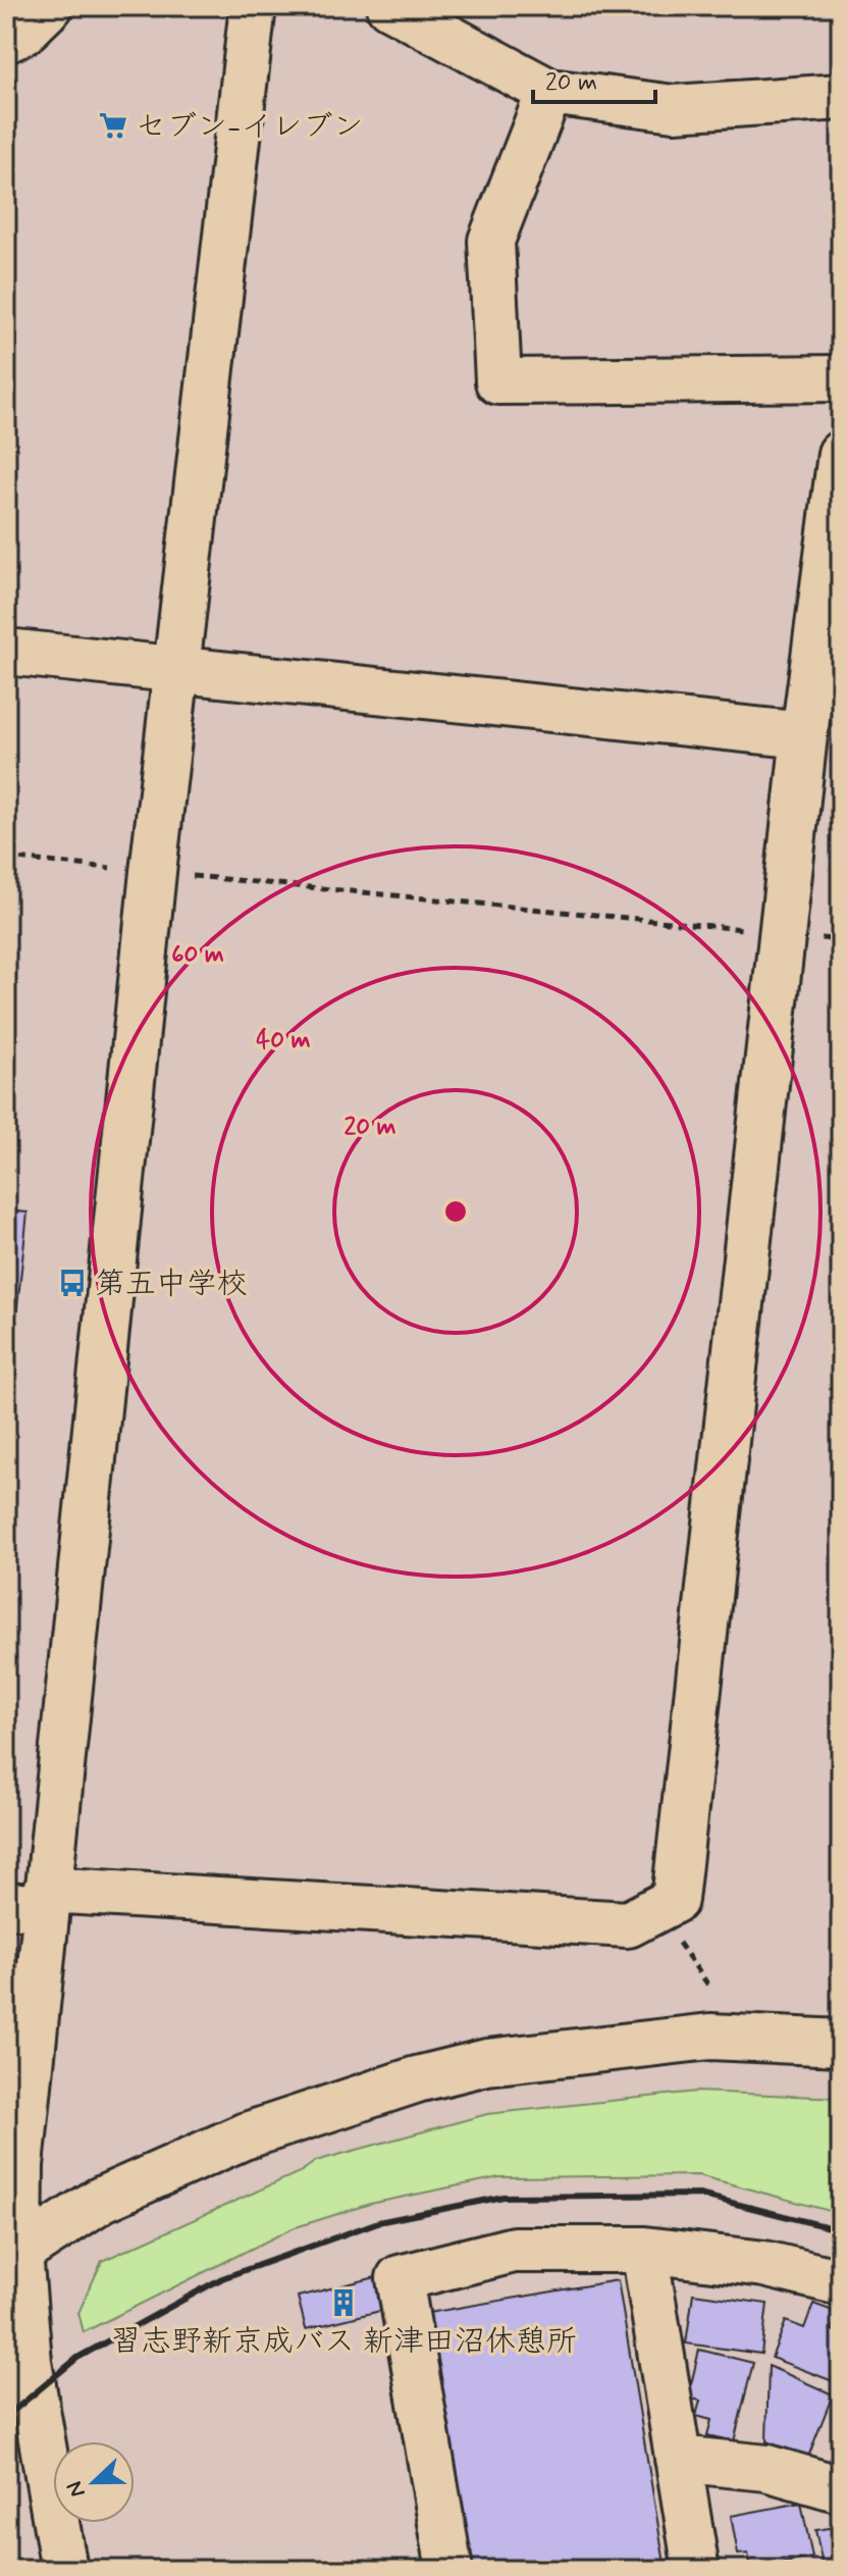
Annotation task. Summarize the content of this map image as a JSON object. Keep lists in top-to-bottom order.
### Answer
{
  "places": {
    "supermarket": ["セブン-イレブン"],
    "bus stop": ["第五中学校"],
    "building": ["習志野新京成バス 新津田沼休憩所"]
  },
  "scale_bar": "20 m",
  "north": "left",
  "rings": ["60 m", "40 m", "20 m"]
}
